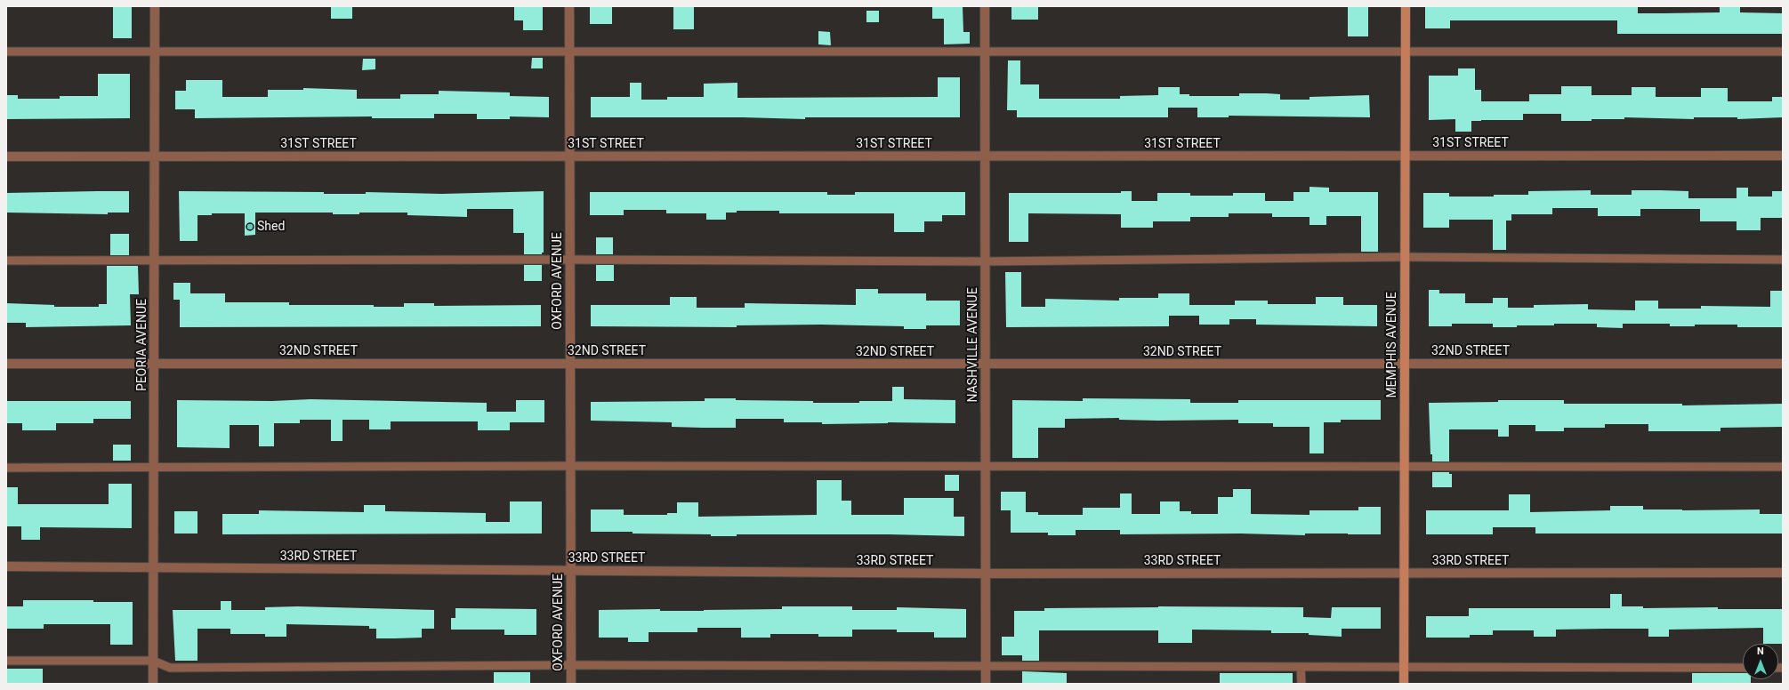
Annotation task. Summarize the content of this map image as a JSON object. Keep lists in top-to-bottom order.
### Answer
{
  "streets": {
    "street": [
      "31ST STREET",
      "OXFORD AVENUE",
      "PEORIA AVENUE",
      "NASHVILLE AVENUE",
      "MEMPHIS AVENUE",
      "32ND STREET",
      "33RD STREET"
    ]
  },
  "crossings": [
    ["31ST STREET", "OXFORD AVENUE"],
    ["31ST STREET", "PEORIA AVENUE"],
    ["31ST STREET", "NASHVILLE AVENUE"],
    ["31ST STREET", "MEMPHIS AVENUE"],
    ["OXFORD AVENUE", "32ND STREET"],
    ["OXFORD AVENUE", "33RD STREET"],
    ["PEORIA AVENUE", "32ND STREET"],
    ["PEORIA AVENUE", "33RD STREET"],
    ["NASHVILLE AVENUE", "32ND STREET"],
    ["NASHVILLE AVENUE", "33RD STREET"],
    ["MEMPHIS AVENUE", "32ND STREET"],
    ["MEMPHIS AVENUE", "33RD STREET"]
  ],
  "places": ["Shed"],
  "north": "top"
}
